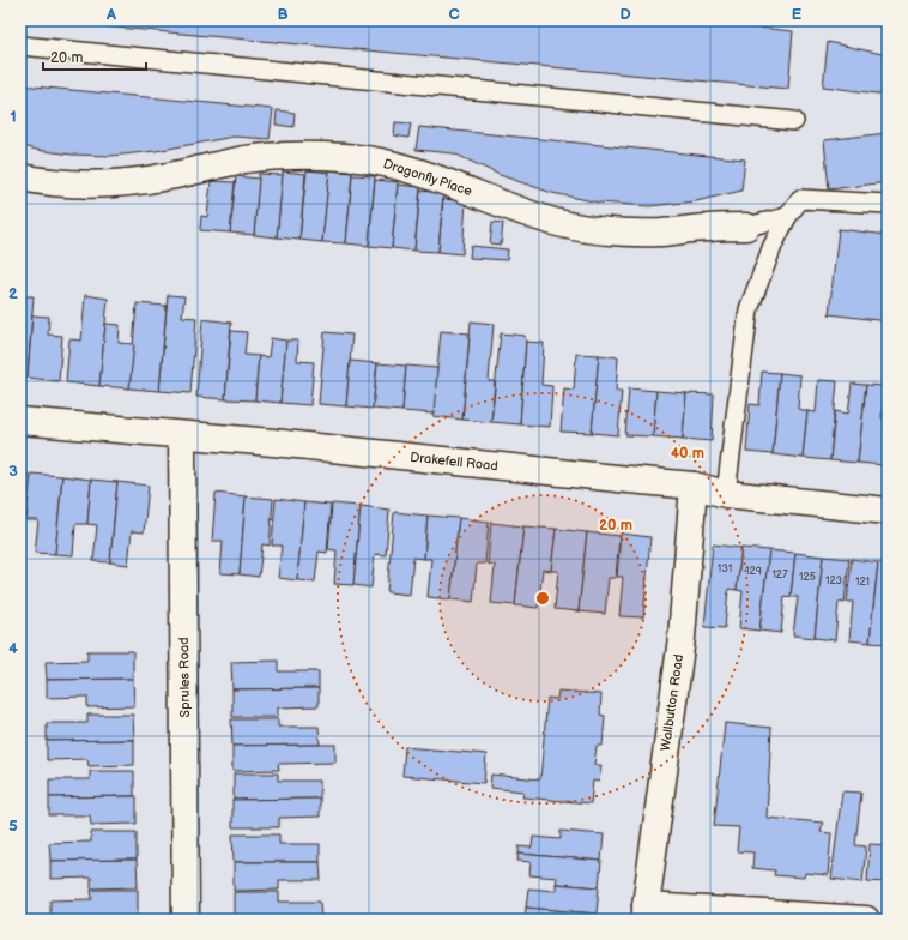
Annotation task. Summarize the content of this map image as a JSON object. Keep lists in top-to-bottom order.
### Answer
{
  "streets": {
    "street": [
      "Dragonfly Place",
      "Drakefell Road",
      "Sprules Road",
      "Wallbutton Road"
    ]
  },
  "crossings": [
    ["Drakefell Road", "Sprules Road"],
    ["Drakefell Road", "Wallbutton Road"]
  ],
  "house_numbers": [
    "131",
    "129",
    "127",
    "125",
    "123",
    "121"
  ],
  "scale_bar": "20 m",
  "grid": {
    "columns": [
      "A",
      "B",
      "C",
      "D",
      "E"
    ],
    "rows": [
      "1",
      "2",
      "3",
      "4",
      "5"
    ]
  },
  "rings": ["40 m", "20 m"]
}
